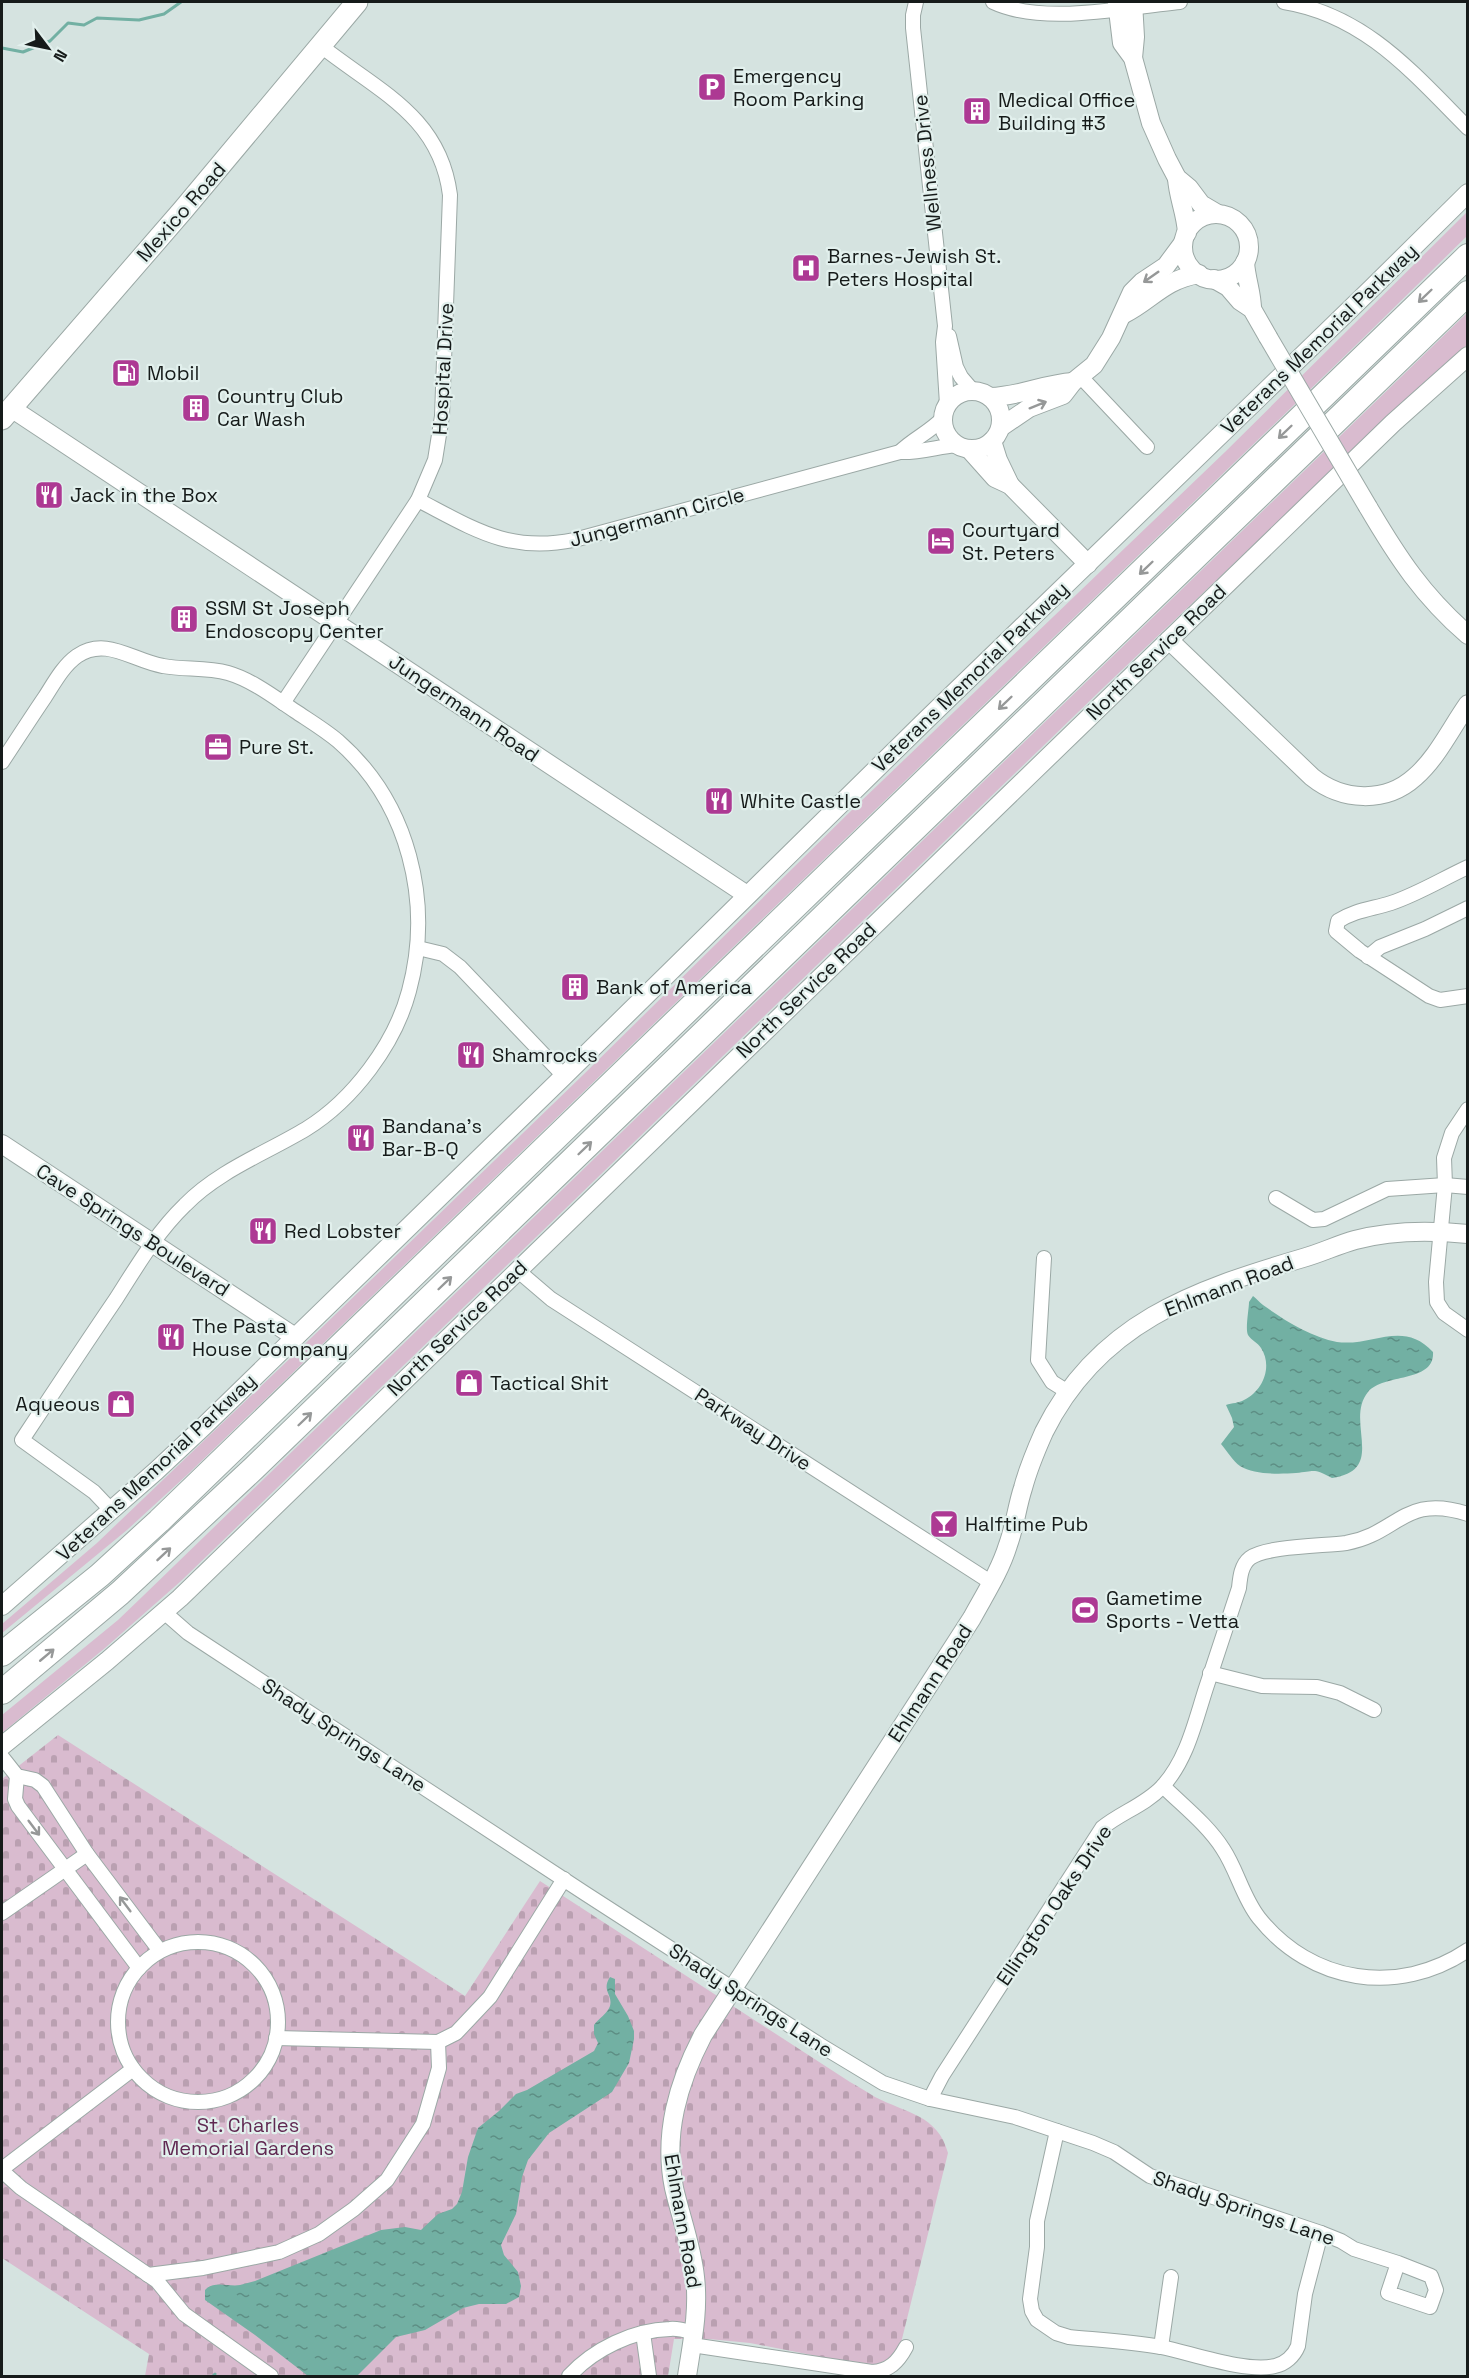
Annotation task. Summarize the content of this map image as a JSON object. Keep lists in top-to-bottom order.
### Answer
{
  "streets": {
    "main road": ["Mexico Road"],
    "street": [
      "Wellness Drive",
      "Veterans Memorial Parkway",
      "Hospital Drive",
      "Jungermann Circle",
      "North Service Road",
      "Jungermann Road",
      "Cave Springs Boulevard",
      "Ehlmann Road",
      "Parkway Drive",
      "Shady Springs Lane",
      "Ellington Oaks Drive"
    ]
  },
  "crossings": [
    ["Wellness Drive", "Jungermann Circle"],
    ["Mexico Road", "Hospital Drive"],
    ["Mexico Road", "Jungermann Road"],
    ["Veterans Memorial Parkway", "Jungermann Road"],
    ["Veterans Memorial Parkway", "Cave Springs Boulevard"],
    ["Hospital Drive", "Jungermann Circle"],
    ["Hospital Drive", "Jungermann Road"],
    ["North Service Road", "Parkway Drive"],
    ["North Service Road", "Shady Springs Lane"],
    ["Ehlmann Road", "Parkway Drive"],
    ["Ehlmann Road", "Shady Springs Lane"],
    ["Shady Springs Lane", "Ellington Oaks Drive"]
  ],
  "parks": ["St. Charles Memorial Gardens"],
  "places": {
    "parking": ["Emergency Room Parking"],
    "building": [
      "Medical Office Building #3",
      "Country Club Car Wash",
      "SSM St Joseph Endoscopy Center",
      "Bank of America"
    ],
    "hospital": ["Barnes-Jewish St. Peters Hospital"],
    "fuel station": ["Mobil"],
    "restaurant": [
      "Jack in the Box",
      "White Castle",
      "Shamrocks",
      "Bandana's Bar-B-Q",
      "Red Lobster",
      "The Pasta House Company"
    ],
    "hotel": ["Courtyard St. Peters"],
    "office": ["Pure St."],
    "shop": ["Tactical Shit", "Aqueous"],
    "bar": ["Halftime Pub"],
    "sports": ["Gametime Sports - Vetta"]
  },
  "north": "bottom right"
}
